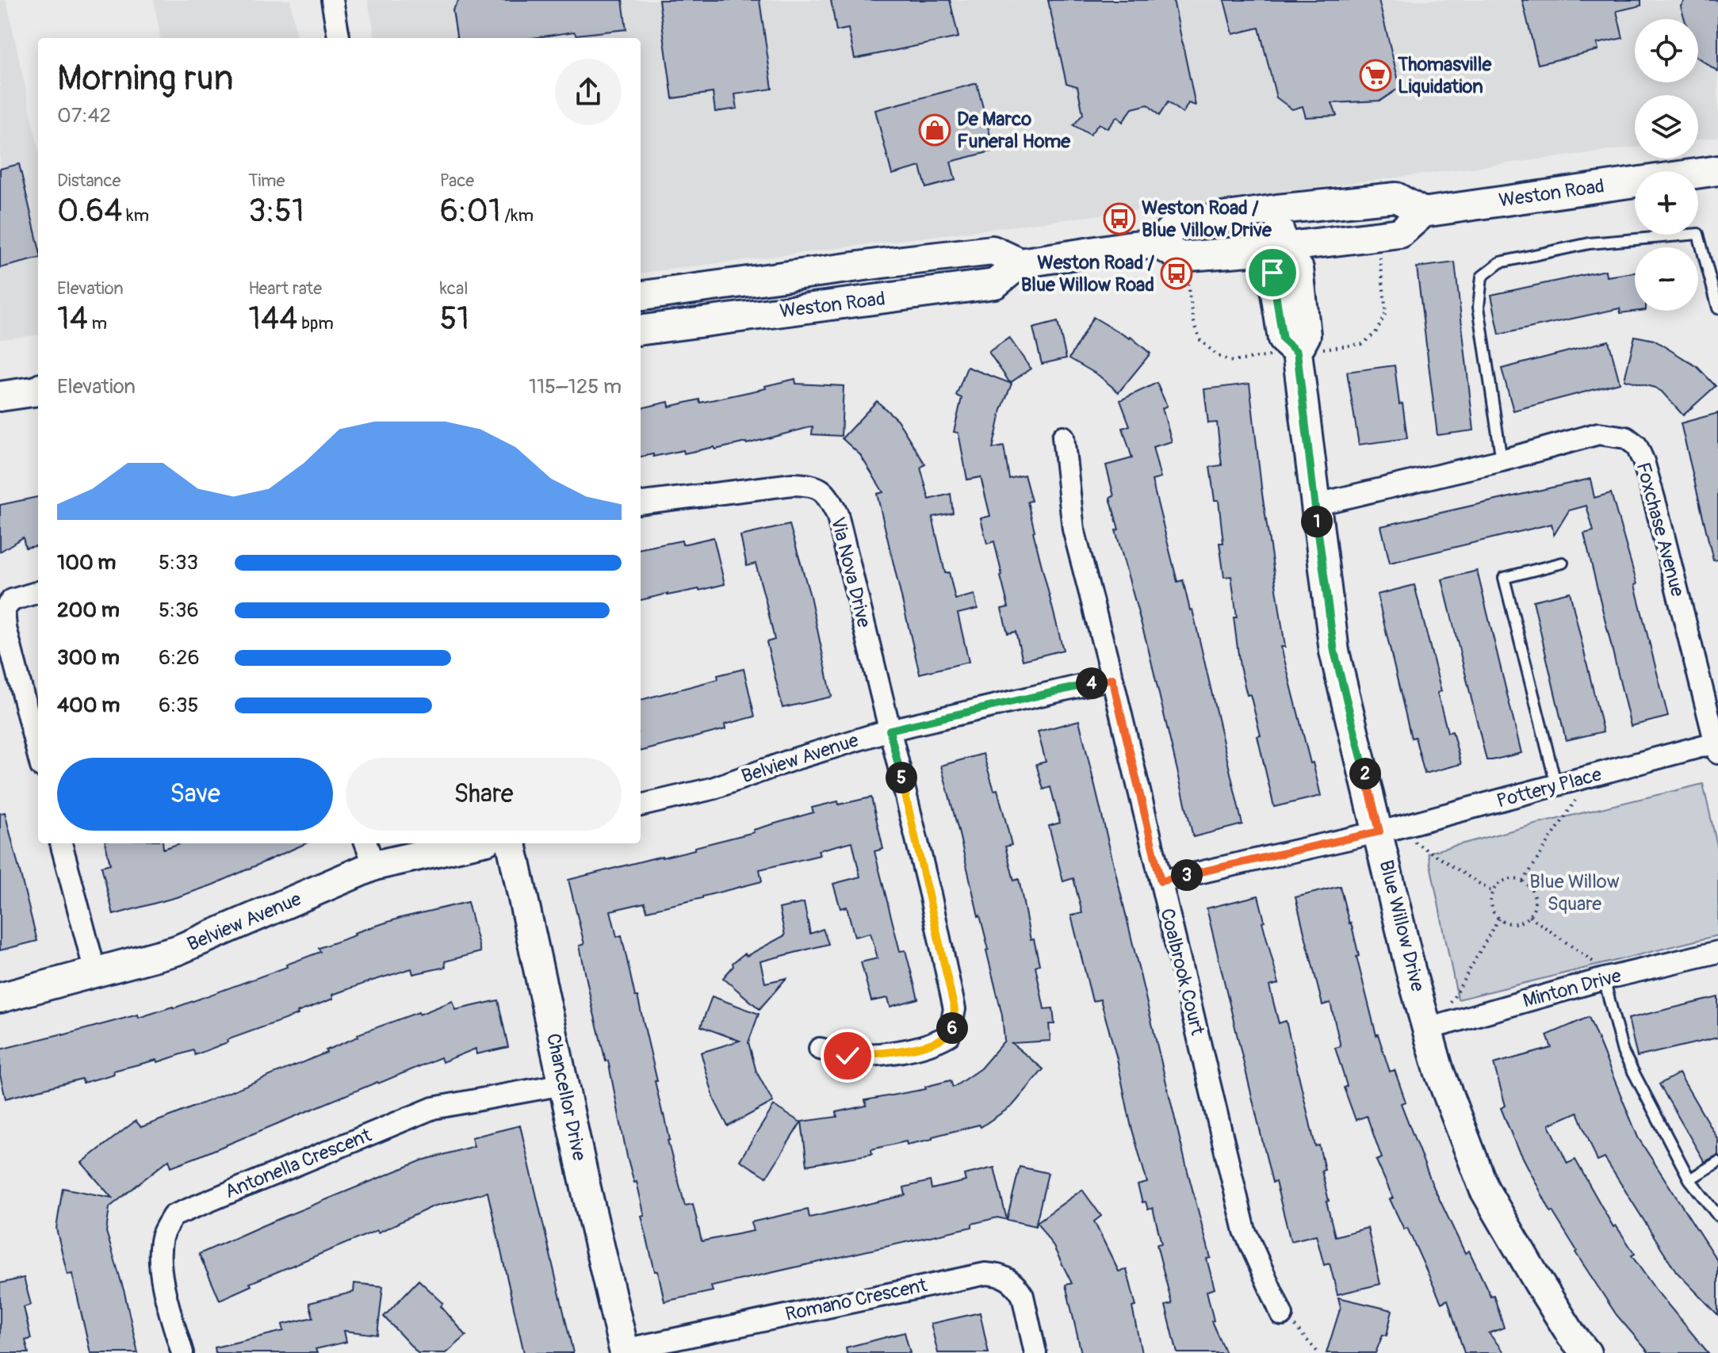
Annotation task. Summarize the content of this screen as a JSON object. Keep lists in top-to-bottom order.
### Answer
{
  "streets": {
    "street": [
      "Weston Road",
      "Foxchase Avenue",
      "Via Nova Drive",
      "Belview Avenue",
      "Pottery Place",
      "Blue Willow Drive",
      "Coalbrook Court",
      "Minton Drive",
      "Chancellor Drive",
      "Antonella Crescent",
      "Romano Crescent"
    ]
  },
  "crossings": [
    ["Foxchase Avenue", "Pottery Place"],
    ["Foxchase Avenue", "Blue Willow Drive"],
    ["Via Nova Drive", "Belview Avenue"],
    ["Belview Avenue", "Coalbrook Court"],
    ["Pottery Place", "Blue Willow Drive"],
    ["Pottery Place", "Coalbrook Court"],
    ["Blue Willow Drive", "Minton Drive"],
    ["Chancellor Drive", "Antonella Crescent"],
    ["Chancellor Drive", "Romano Crescent"]
  ],
  "parks": ["Blue Willow Square"],
  "places": {
    "supermarket": ["Thomasville Liquidation"],
    "shop": ["De Marco Funeral Home"],
    "bus stop": ["Weston Road / Blue Villow Drive", "Weston Road / Blue Willow Road"]
  },
  "page": {
    "map_buttons": ["+", "−"],
    "heading": ["Morning run", "07:42"],
    "stats": [
      ["Distance", "0.64 km"],
      ["Time", "3:51"],
      ["Pace", "6:01 /km"],
      ["Elevation", "14 m"],
      ["Heart rate", "144 bpm"],
      ["kcal", "51"]
    ],
    "chart": ["Elevation", "115–125 m"],
    "pins": [
      "1",
      "4",
      "2",
      "5",
      "3",
      "6"
    ],
    "list": [
      {
        "name": "100 m",
        "note": "5:33"
      },
      {
        "name": "200 m",
        "note": "5:36"
      },
      {
        "name": "300 m",
        "note": "6:26"
      },
      {
        "name": "400 m",
        "note": "6:35"
      }
    ],
    "buttons": ["Save", "Share"]
  }
}
